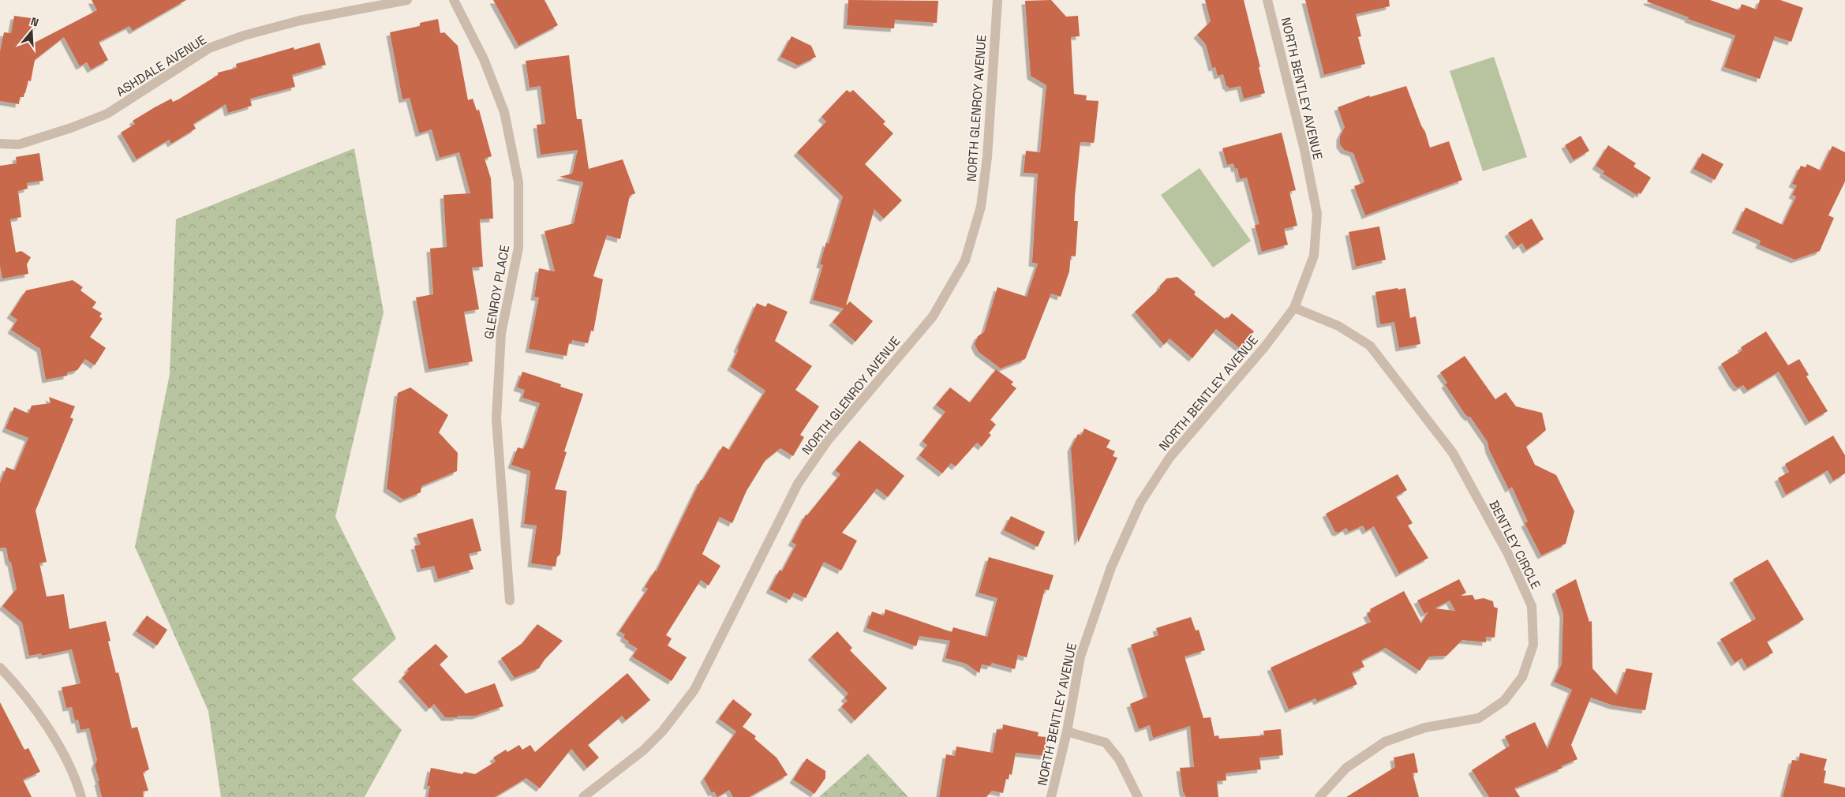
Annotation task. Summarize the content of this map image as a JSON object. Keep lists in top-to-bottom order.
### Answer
{
  "streets": {
    "street": [
      "ASHDALE AVENUE",
      "NORTH BENTLEY AVENUE",
      "NORTH GLENROY AVENUE",
      "GLENROY PLACE",
      "BENTLEY CIRCLE"
    ]
  },
  "crossings": [
    ["NORTH BENTLEY AVENUE", "BENTLEY CIRCLE"]
  ],
  "north": "top"
}
